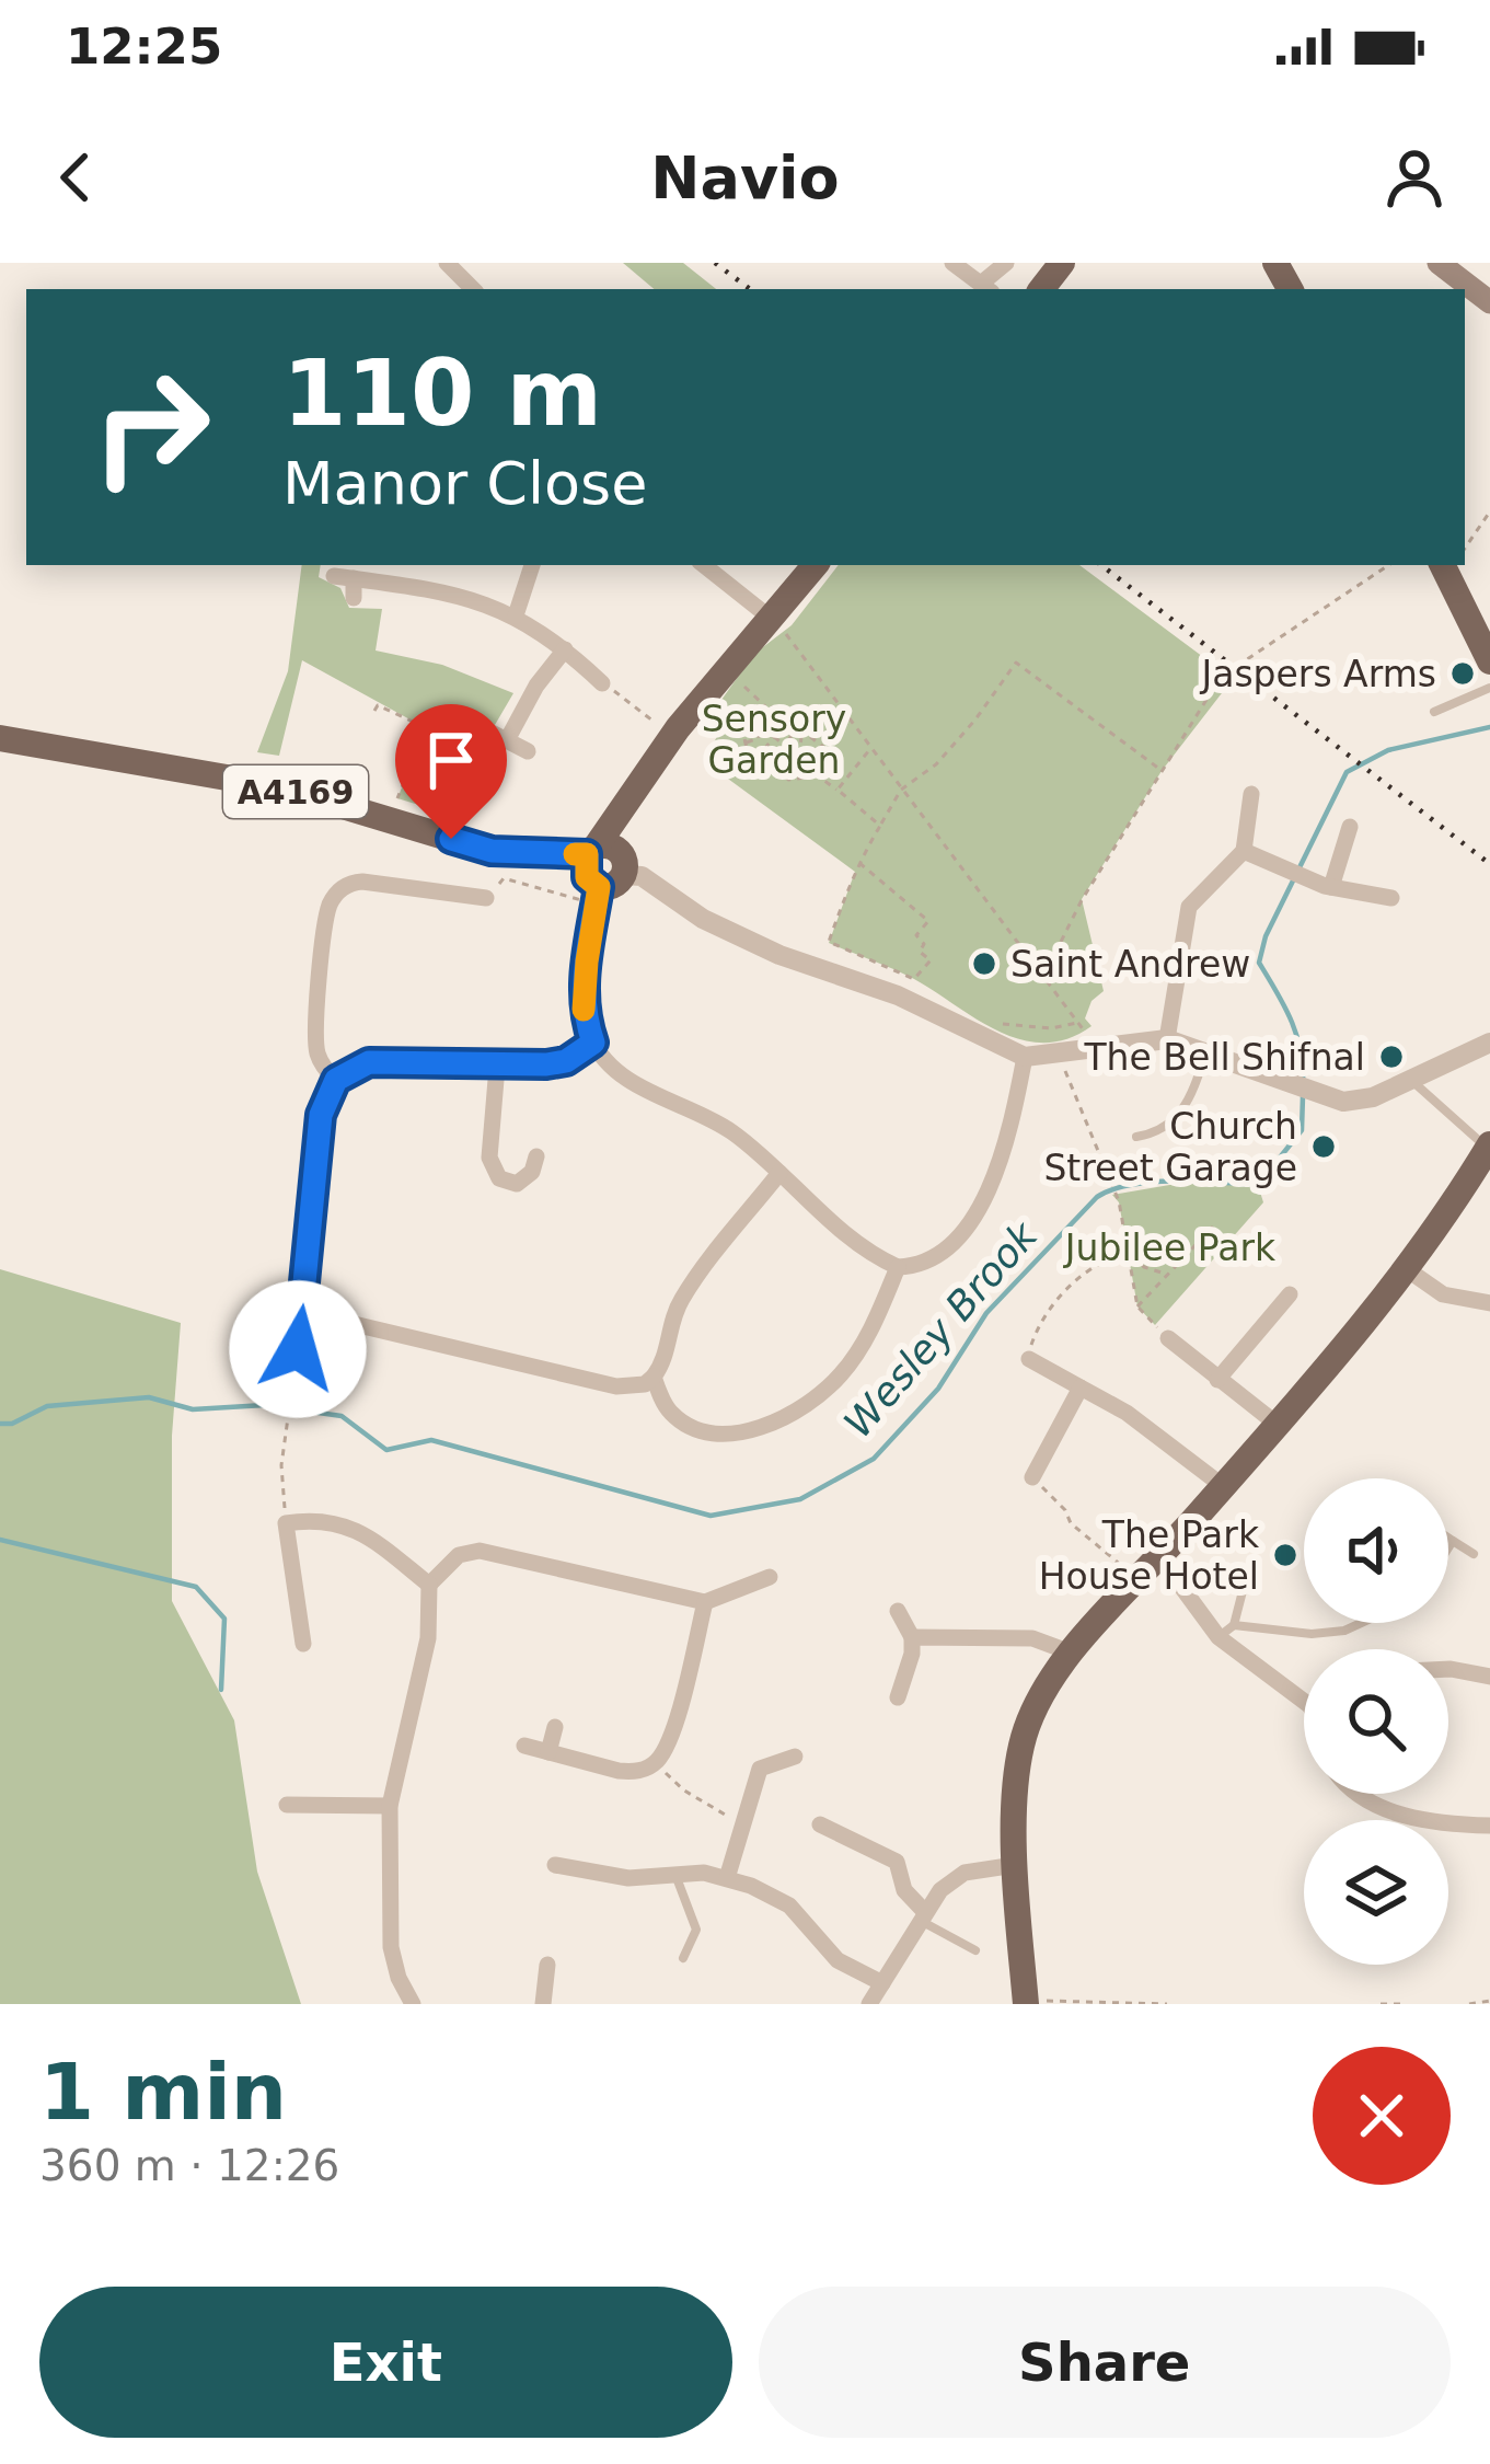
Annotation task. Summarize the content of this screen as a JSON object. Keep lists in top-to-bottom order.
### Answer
{
  "streets": {
    "main road": ["A4169"]
  },
  "water": ["Wesley Brook"],
  "parks": ["Sensory Garden", "Jubilee Park"],
  "places": [
    "Jaspers Arms",
    "Saint Andrew",
    "The Bell Shifnal",
    "Church Street Garage",
    "The Park House Hotel"
  ],
  "page": {
    "status": "12:25",
    "header": "Navio",
    "turn": ["110 m", "Manor Close"],
    "heading": ["1 min", "360 m · 12:26"],
    "buttons": ["Exit", "Share"]
  }
}
